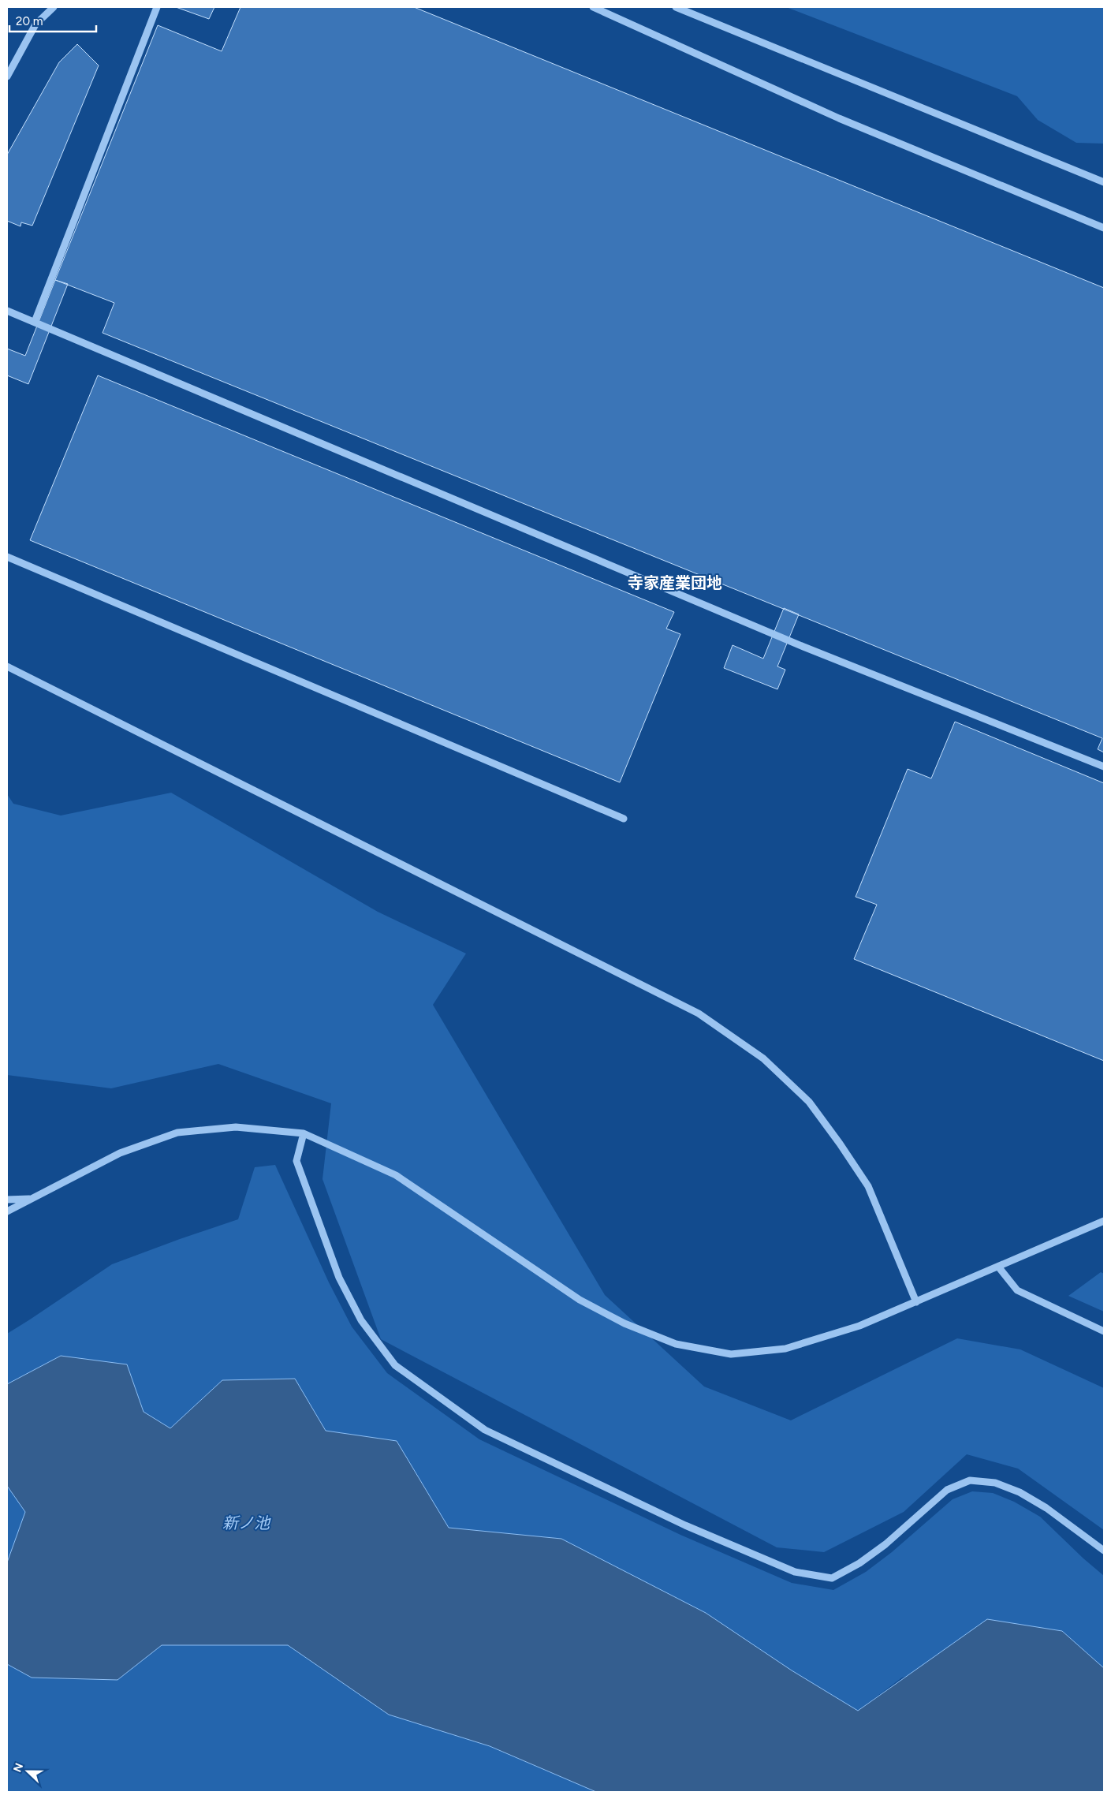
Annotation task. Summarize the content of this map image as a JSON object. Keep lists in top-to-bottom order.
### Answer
{
  "districts": ["寺家産業団地"],
  "water": ["新ノ池"],
  "scale_bar": "20 m",
  "north": "left"
}
